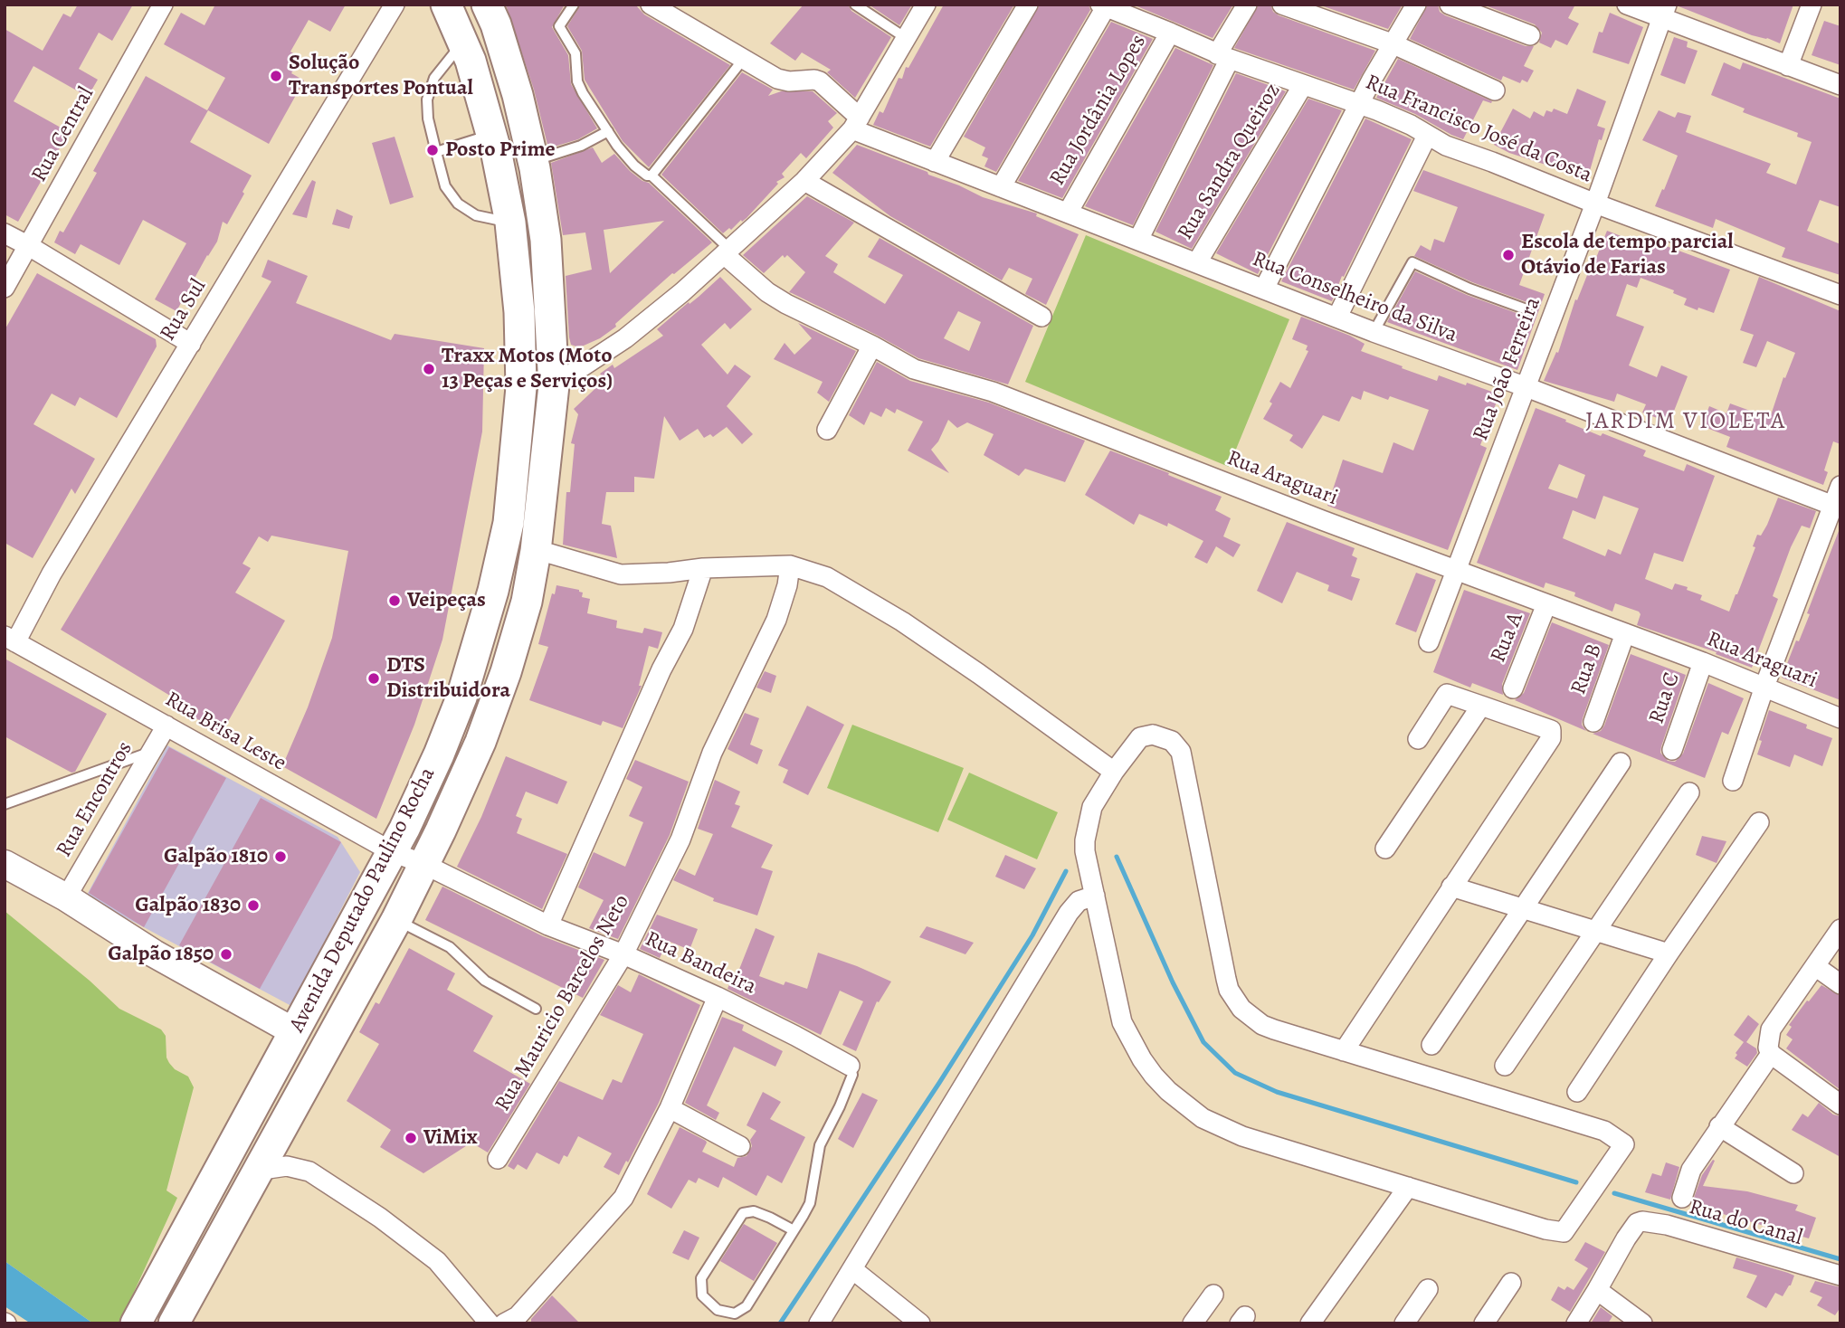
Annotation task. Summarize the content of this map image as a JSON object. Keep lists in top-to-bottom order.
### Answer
{
  "streets": {
    "main road": ["Avenida Deputado Paulino Rocha"],
    "street": [
      "Rua Jordânia Lopes",
      "Rua Francisco José da Costa",
      "Rua Central",
      "Rua Sandra Queiroz",
      "Rua Conselheiro da Silva",
      "Rua Sul",
      "Rua João Ferreira",
      "Rua Araguari",
      "Rua A",
      "Rua B",
      "Rua C",
      "Rua Brisa Leste",
      "Rua Encontros",
      "Rua Bandeira",
      "Rua Mauricio Barcelos Neto",
      "Rua do Canal"
    ]
  },
  "crossings": [
    ["Rua Jordânia Lopes", "Rua Francisco José da Costa"],
    ["Rua Jordânia Lopes", "Rua Conselheiro da Silva"],
    ["Rua Francisco José da Costa", "Rua Sandra Queiroz"],
    ["Rua Francisco José da Costa", "Rua João Ferreira"],
    ["Rua Sandra Queiroz", "Rua Conselheiro da Silva"],
    ["Rua Conselheiro da Silva", "Rua João Ferreira"],
    ["Rua Sul", "Rua Brisa Leste"],
    ["Rua João Ferreira", "Rua Araguari"],
    ["Rua Araguari", "Rua A"],
    ["Rua Araguari", "Rua B"],
    ["Rua Araguari", "Rua C"],
    ["Rua Brisa Leste", "Rua Encontros"],
    ["Rua Brisa Leste", "Avenida Deputado Paulino Rocha"],
    ["Rua Brisa Leste", "Rua Bandeira"],
    ["Avenida Deputado Paulino Rocha", "Rua Bandeira"],
    ["Rua Bandeira", "Rua Mauricio Barcelos Neto"]
  ],
  "districts": ["JARDIM VIOLETA"],
  "places": [
    "Solução Transportes Pontual",
    "Posto Prime",
    "Escola de tempo parcial Otávio de Farias",
    "Traxx Motos (Moto 13 Peças e Serviços)",
    "Veipeças",
    "DTS Distribuidora",
    "Galpão 1810",
    "Galpão 1830",
    "Galpão 1850",
    "ViMix"
  ]
}
